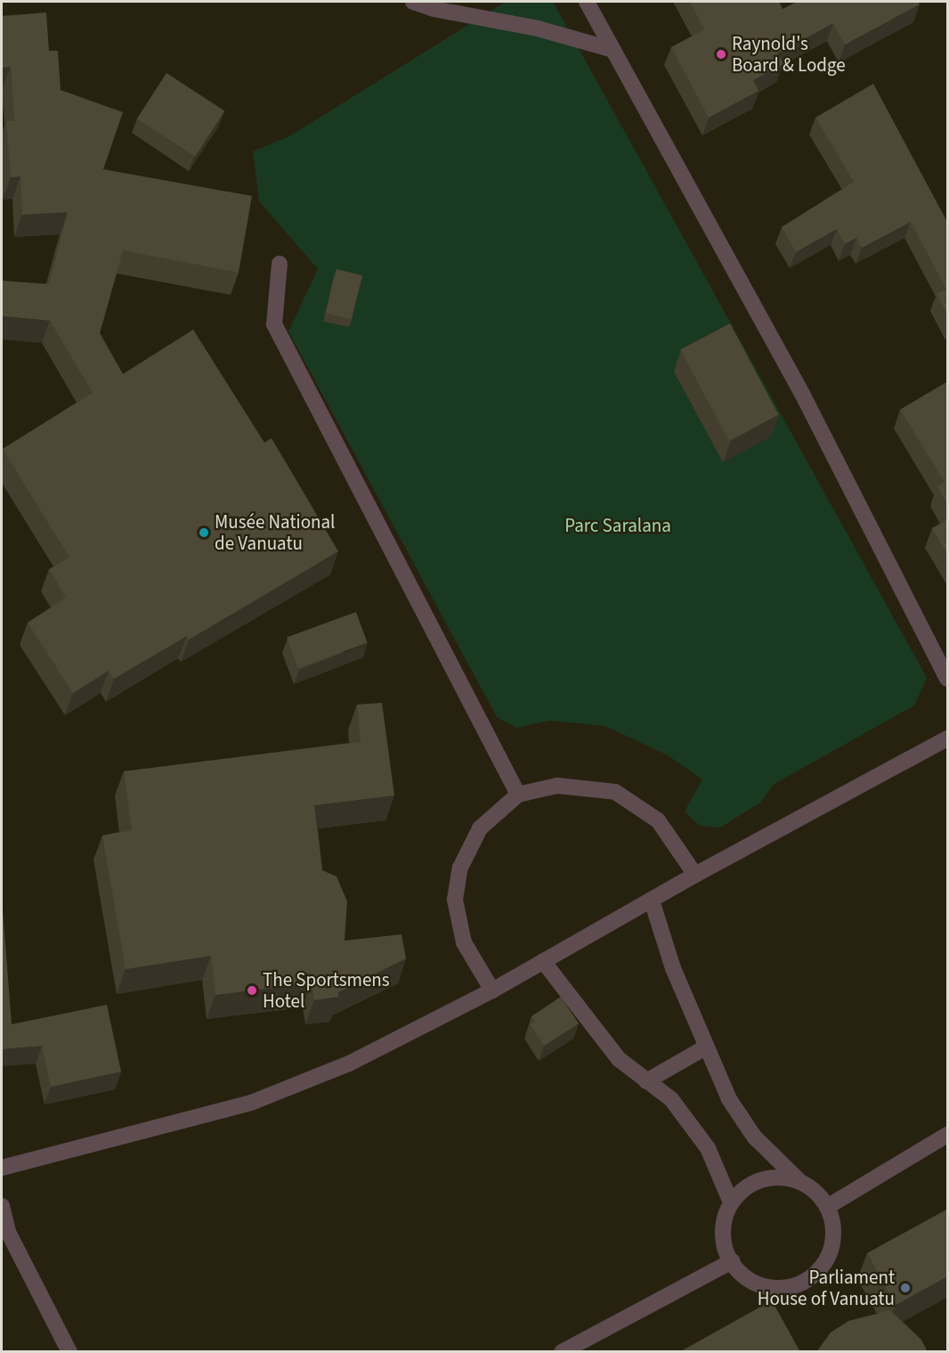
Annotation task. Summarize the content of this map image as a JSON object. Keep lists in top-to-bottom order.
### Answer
{
  "parks": ["Parc Saralana"],
  "places": [
    "Raynold's Board & Lodge",
    "Musée National de Vanuatu",
    "The Sportsmens Hotel",
    "Parliament House of Vanuatu"
  ]
}
